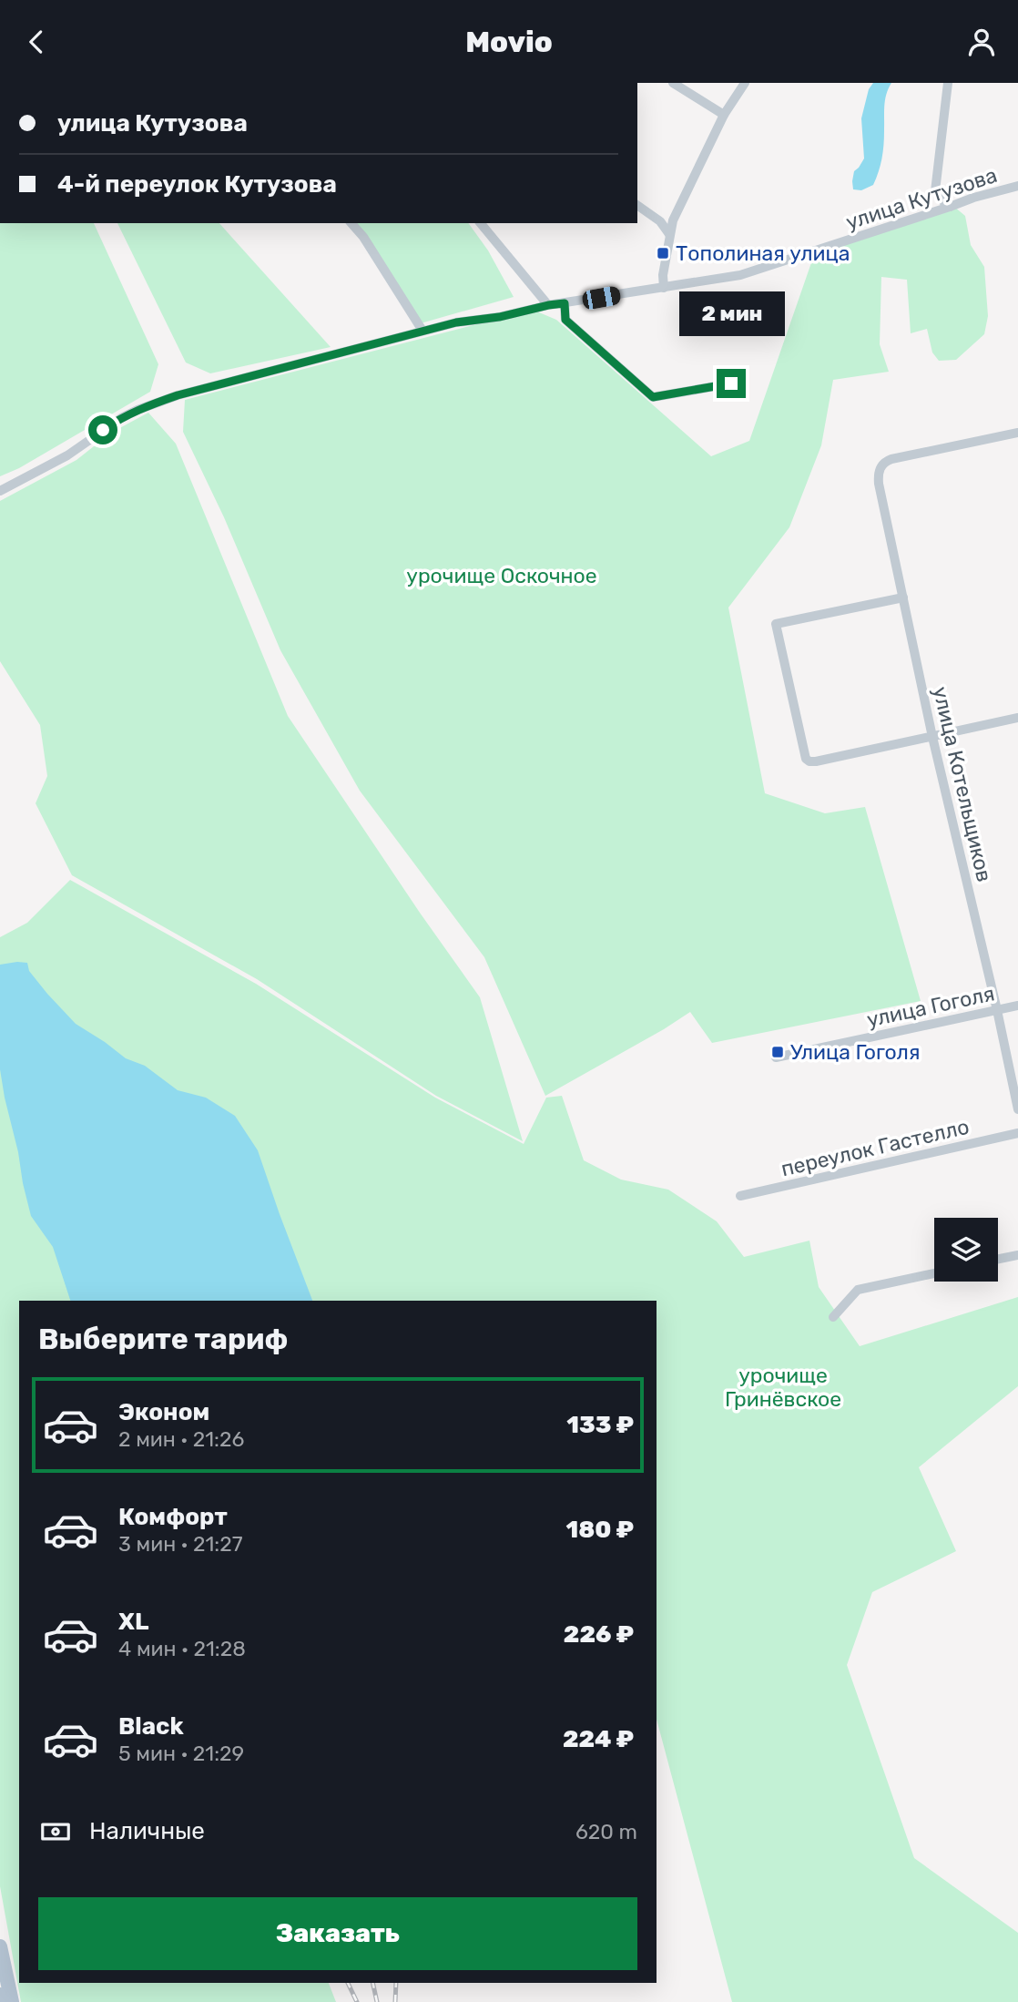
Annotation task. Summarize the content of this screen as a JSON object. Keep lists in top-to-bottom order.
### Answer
{
  "streets": {
    "street": [
      "улица Кутузова",
      "улица Котельщиков",
      "улица Гоголя",
      "переулок Гастелло"
    ]
  },
  "crossings": [
    ["улица Котельщиков", "улица Гоголя"]
  ],
  "parks": ["урочище Оскочное", "урочище Гринёвское"],
  "places": {
    "transit": ["Тополиная улица", "Улица Гоголя"]
  },
  "page": {
    "header": "Movio",
    "banner": ["улица Кутузова", "4-й переулок Кутузова"],
    "bubble": "2 мин",
    "heading": "Выберите тариф",
    "list": [
      {
        "name": "Эконом",
        "note": "2 мин · 21:26",
        "value": "133 ₽"
      },
      {
        "name": "Комфорт",
        "note": "3 мин · 21:27",
        "value": "180 ₽"
      },
      {
        "name": "XL",
        "note": "4 мин · 21:28",
        "value": "226 ₽"
      },
      {
        "name": "Black",
        "note": "5 мин · 21:29",
        "value": "224 ₽"
      }
    ],
    "pay": ["Наличные", "620 m"],
    "buttons": "Заказать"
  }
}
